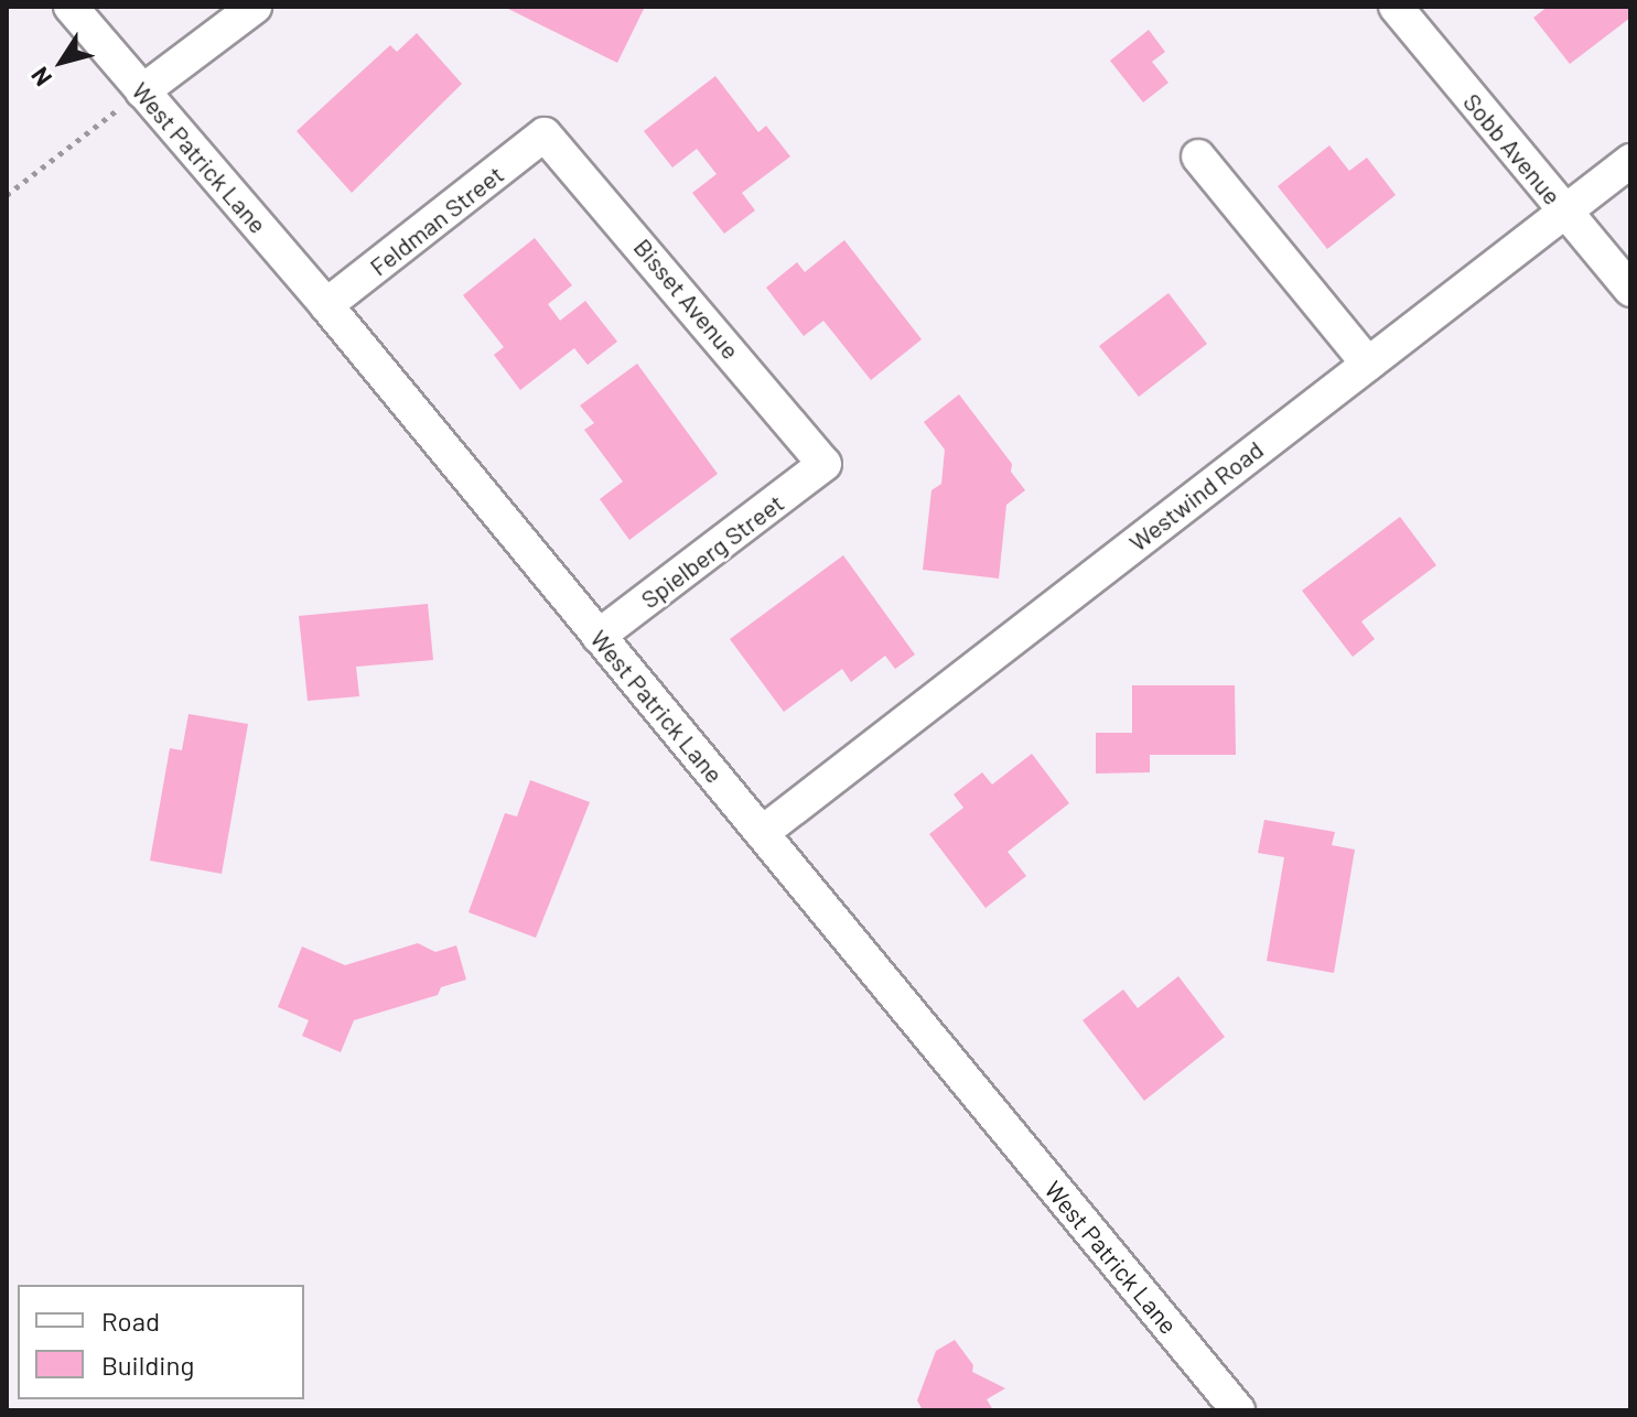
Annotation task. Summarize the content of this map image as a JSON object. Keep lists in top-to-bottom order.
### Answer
{
  "streets": {
    "street": [
      "Sobb Avenue",
      "West Patrick Lane",
      "Feldman Street",
      "Bisset Avenue",
      "Westwind Road",
      "Spielberg Street"
    ]
  },
  "crossings": [
    ["Sobb Avenue", "Westwind Road"],
    ["West Patrick Lane", "Feldman Street"],
    ["West Patrick Lane", "Westwind Road"],
    ["West Patrick Lane", "Spielberg Street"],
    ["Feldman Street", "Bisset Avenue"],
    ["Bisset Avenue", "Spielberg Street"]
  ],
  "legend": ["Road", "Building"],
  "north": "bottom left"
}
